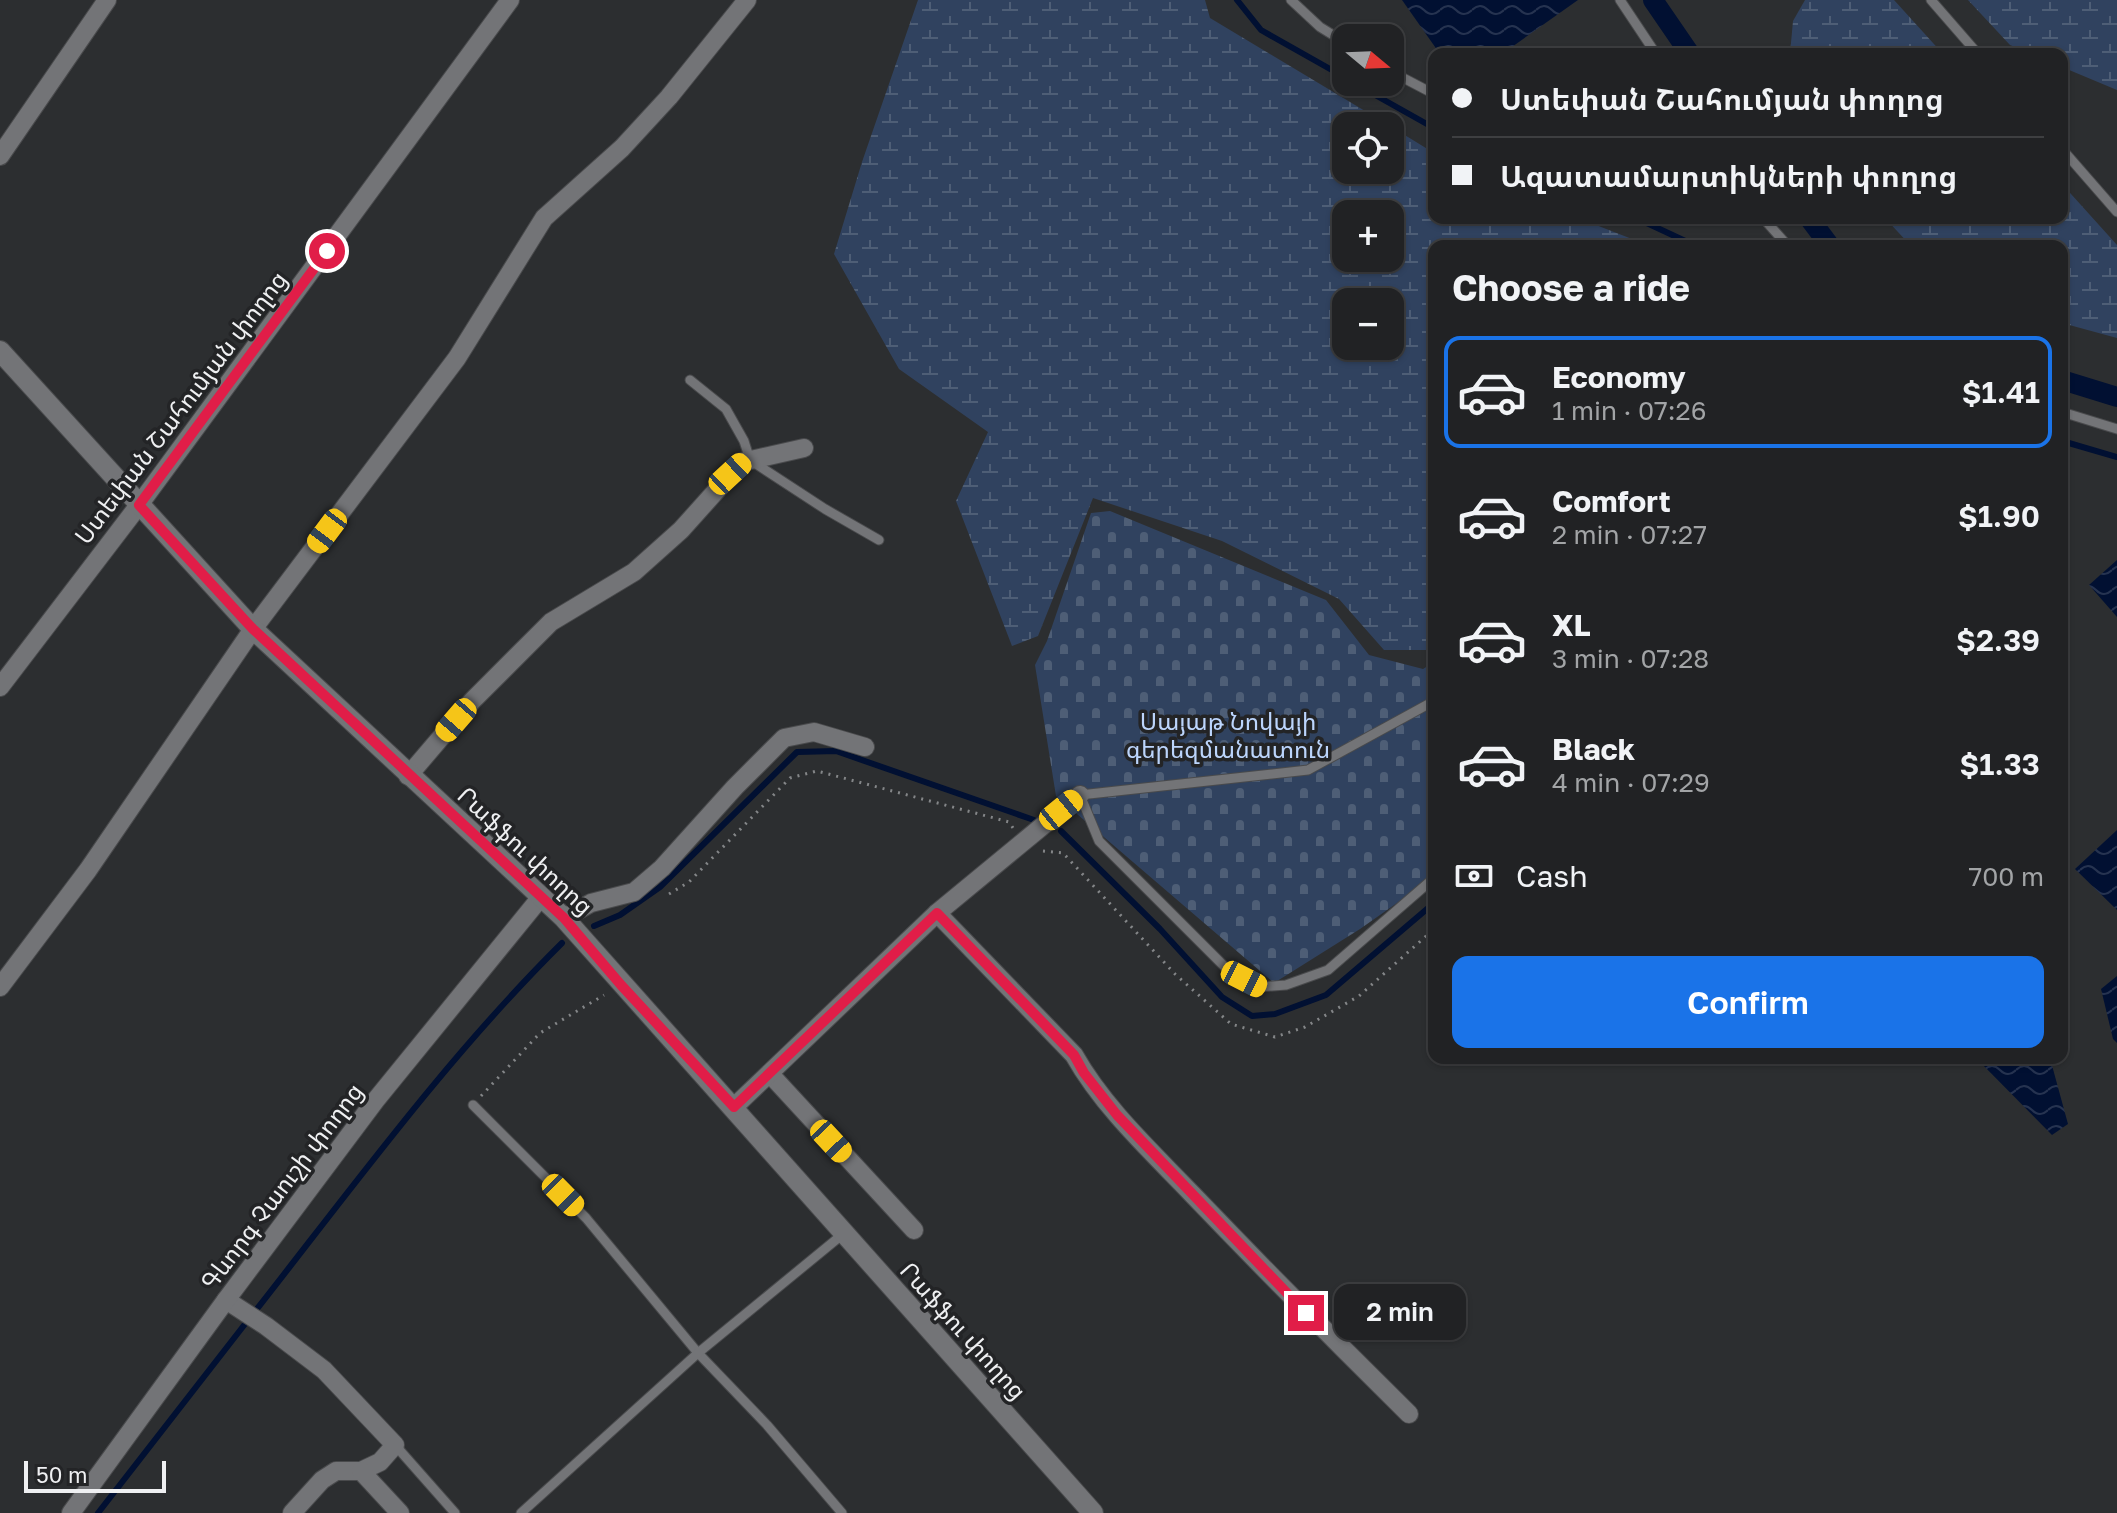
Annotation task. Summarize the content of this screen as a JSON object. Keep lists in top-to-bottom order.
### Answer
{
  "streets": {
    "main road": ["Րաֆֆու փողոց"],
    "street": ["Ստեփան Շահումյան փողոց", "Գևորգ Չաուշի փողոց"]
  },
  "crossings": [
    ["Ստեփան Շահումյան փողոց", "Րաֆֆու փողոց"],
    ["Րաֆֆու փողոց", "Գևորգ Չաուշի փողոց"]
  ],
  "parks": ["Սայաթ Նովայի գերեզմանատուն"],
  "scale_bar": "50 m",
  "north": "right",
  "page": {
    "map_buttons": ["+", "−"],
    "banner": ["Ստեփան Շահումյան փողոց", "Ազատամարտիկների փողոց"],
    "heading": "Choose a ride",
    "list": [
      {
        "name": "Economy",
        "note": "1 min · 07:26",
        "value": "$1.41"
      },
      {
        "name": "Comfort",
        "note": "2 min · 07:27",
        "value": "$1.90"
      },
      {
        "name": "XL",
        "note": "3 min · 07:28",
        "value": "$2.39"
      },
      {
        "name": "Black",
        "note": "4 min · 07:29",
        "value": "$1.33"
      }
    ],
    "pay": ["Cash", "700 m"],
    "buttons": "Confirm",
    "bubble": "2 min",
    "scale": "50 m"
  }
}
